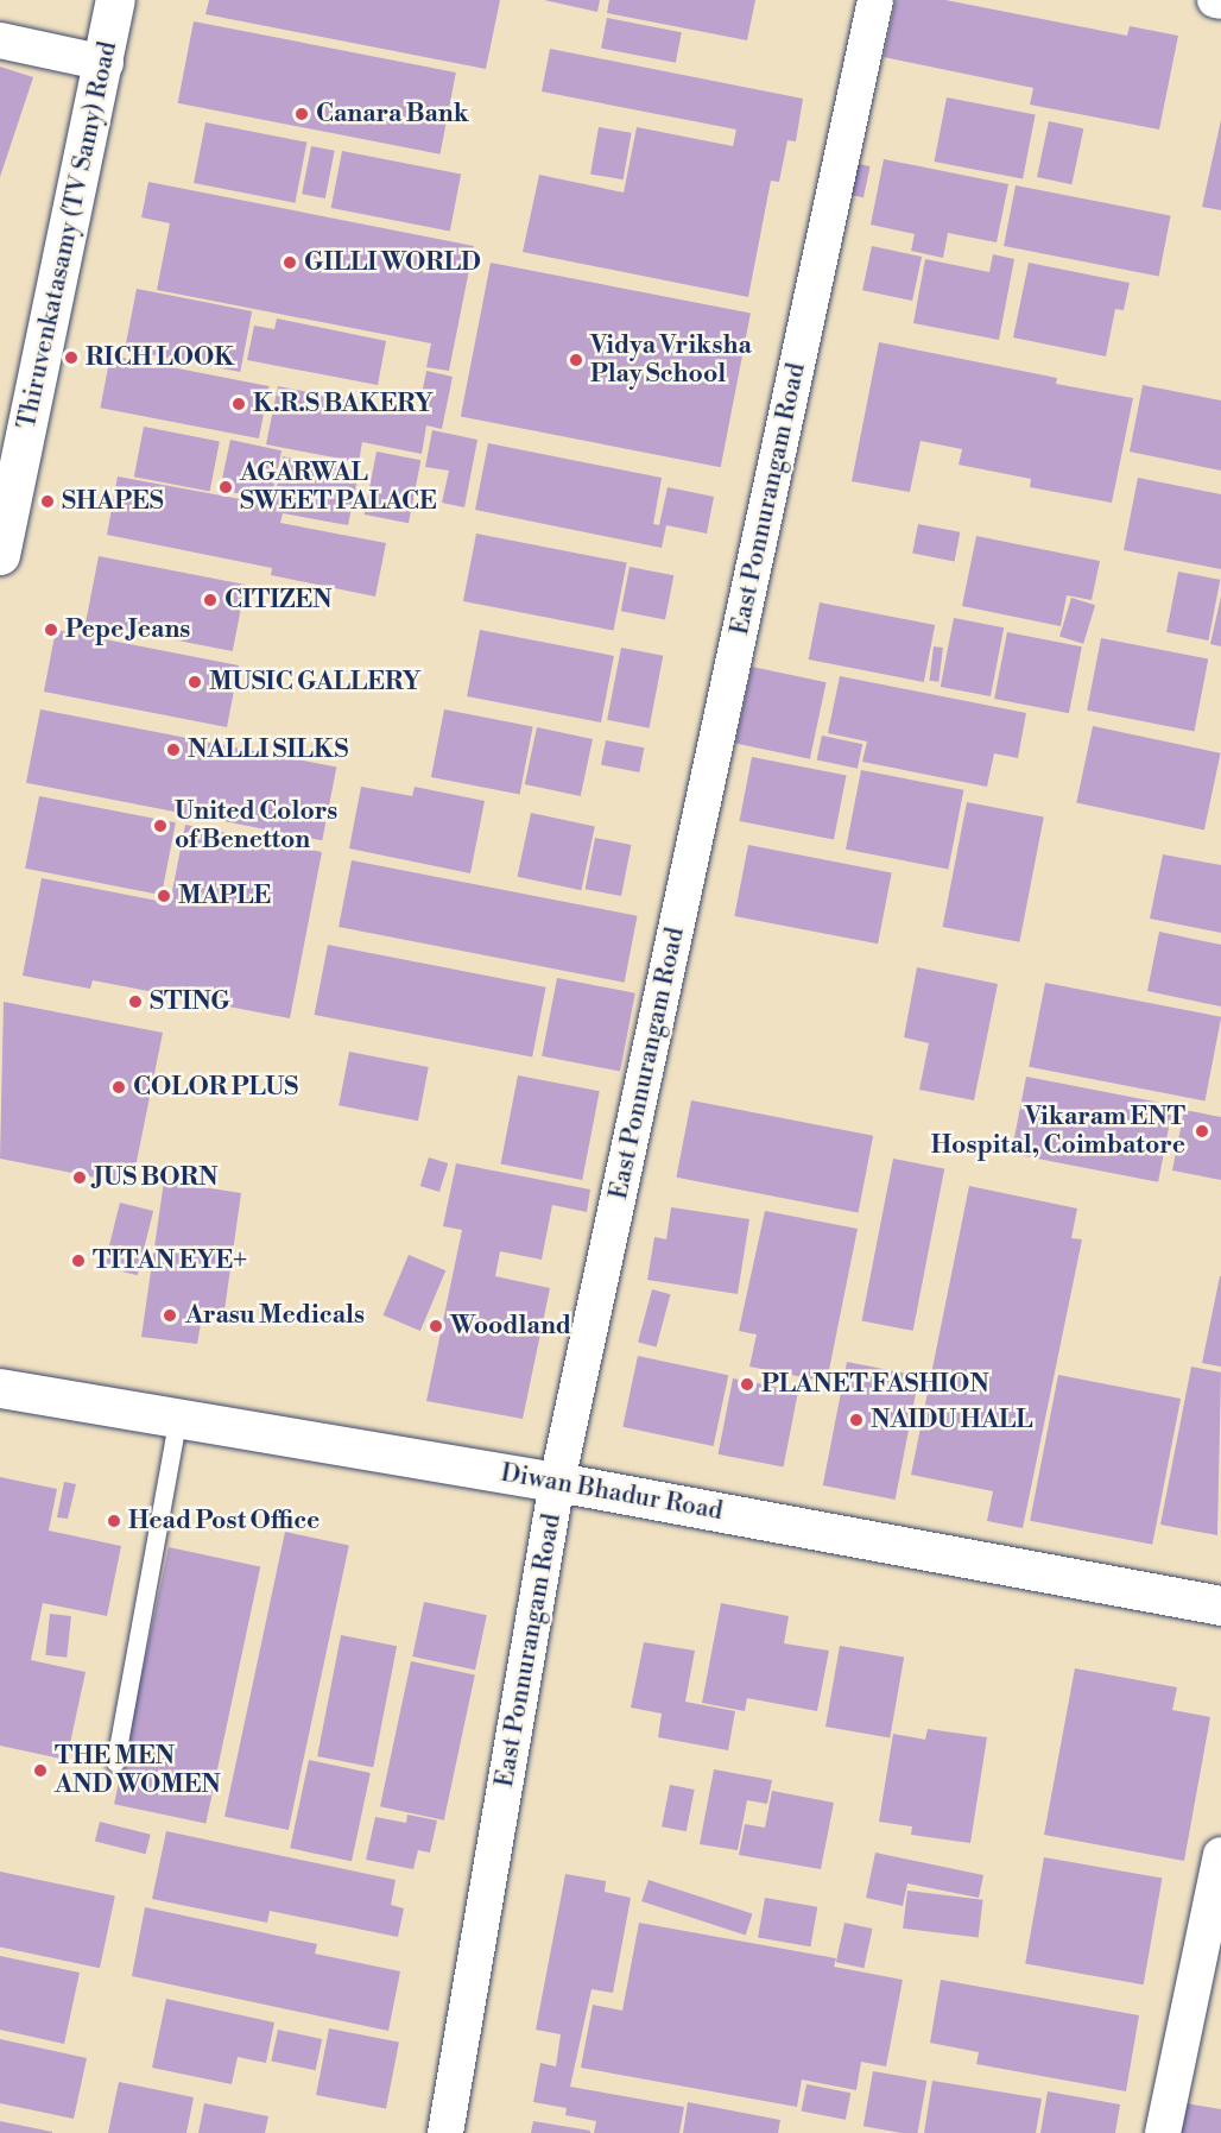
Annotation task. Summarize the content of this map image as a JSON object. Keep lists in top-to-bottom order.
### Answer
{
  "streets": {
    "street": ["Thiruvenkatasamy (TV Samy) Road", "East Ponnurangam Road", "Diwan Bhadur Road"]
  },
  "crossings": [
    ["East Ponnurangam Road", "Diwan Bhadur Road"]
  ],
  "places": [
    "Canara Bank",
    "GILLI WORLD",
    "RICH LOOK",
    "Vidya Vriksha Play School",
    "K.R.S BAKERY",
    "AGARWAL SWEET PALACE",
    "SHAPES",
    "CITIZEN",
    "Pepe Jeans",
    "MUSIC GALLERY",
    "NALLI SILKS",
    "United Colors of Benetton",
    "MAPLE",
    "STING",
    "COLOR PLUS",
    "Vikaram ENT Hospital, Coimbatore",
    "JUS BORN",
    "TITAN EYE+",
    "Arasu Medicals",
    "Woodland",
    "PLANET FASHION",
    "NAIDU HALL",
    "Head Post Office",
    "THE MEN AND WOMEN"
  ]
}
